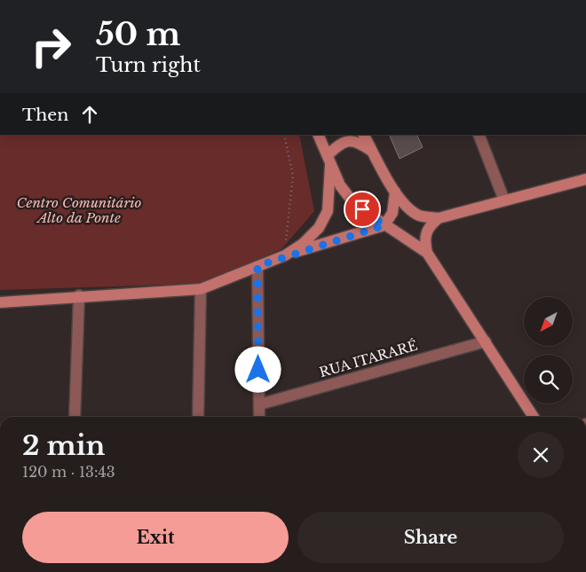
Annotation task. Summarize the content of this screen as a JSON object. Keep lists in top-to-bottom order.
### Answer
{
  "streets": {
    "street": ["RUA ITARARÉ"]
  },
  "parks": ["Centro Comunitário Alto da Ponte"],
  "north": "bottom left",
  "page": {
    "turn": ["50 m", "Turn right"],
    "then": "Then",
    "heading": ["2 min", "120 m · 13:43"],
    "buttons": ["Exit", "Share"]
  }
}
